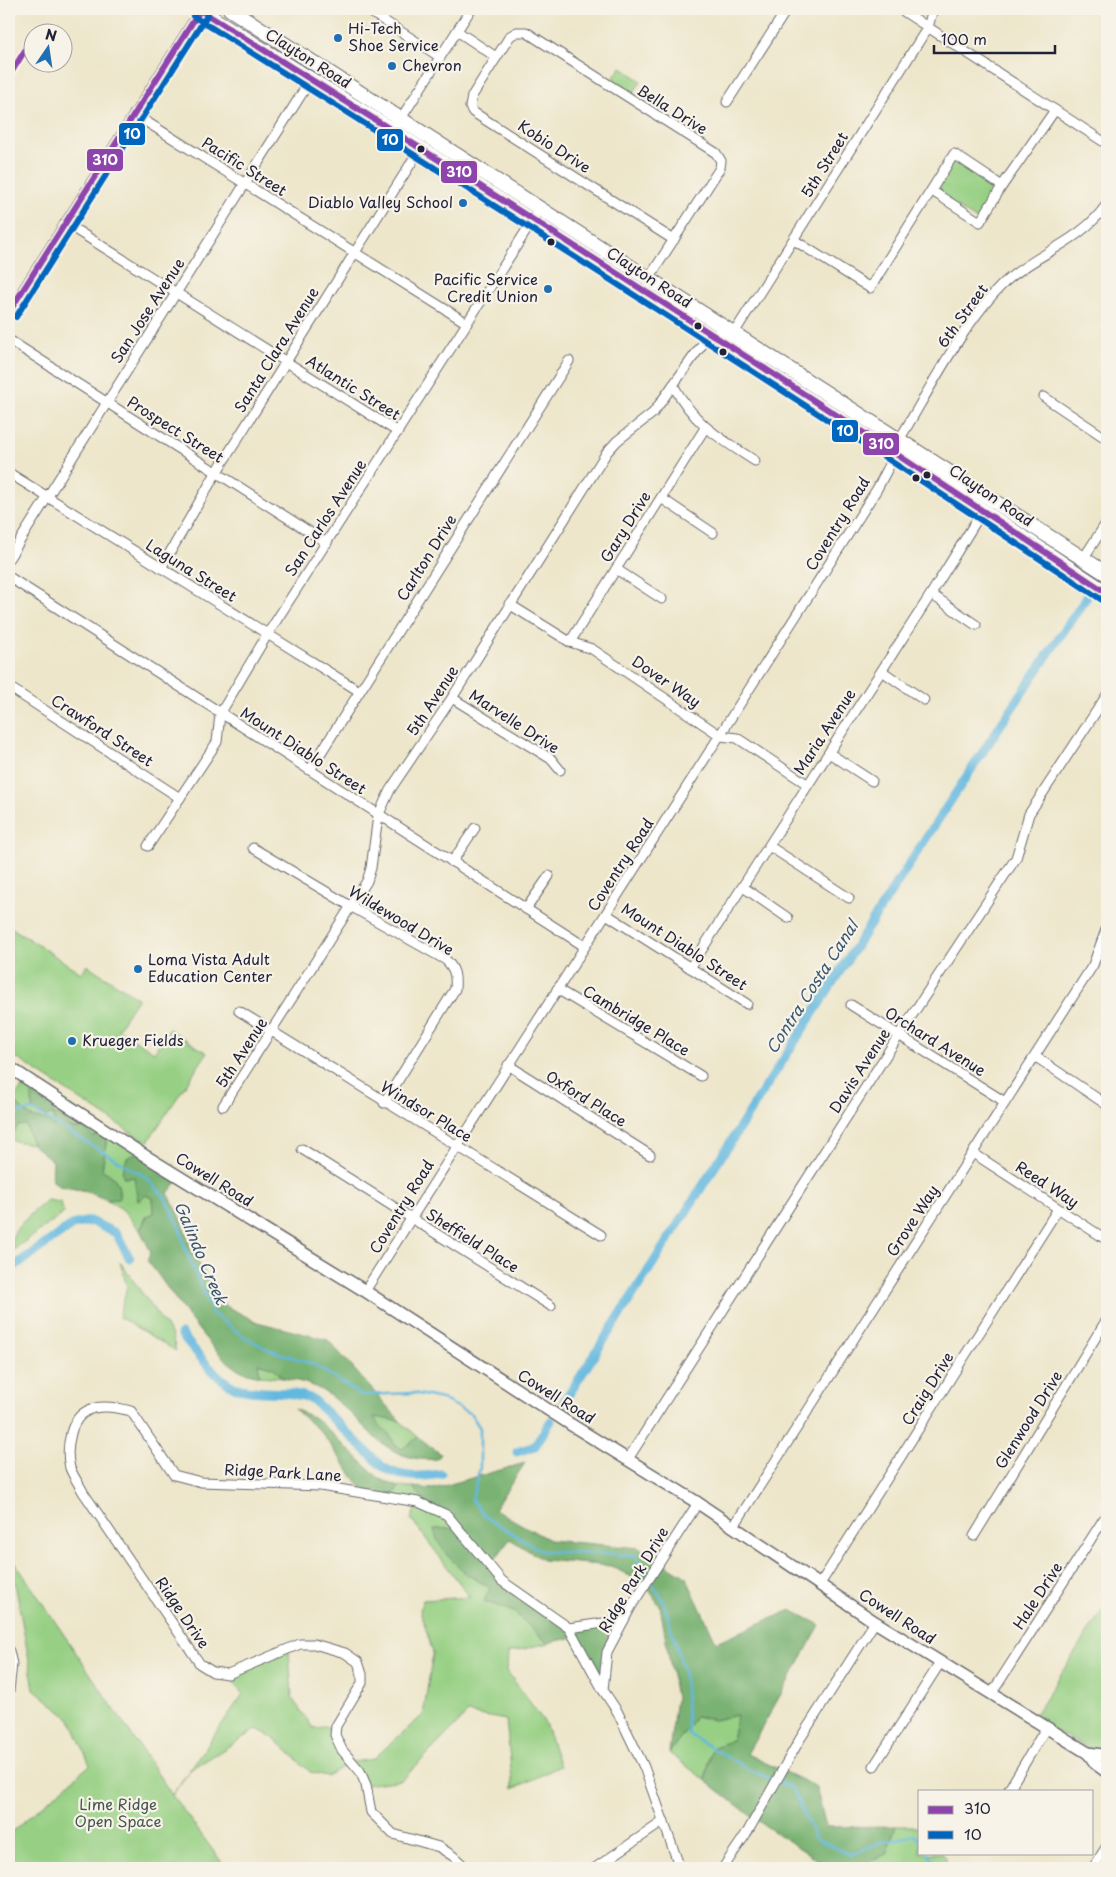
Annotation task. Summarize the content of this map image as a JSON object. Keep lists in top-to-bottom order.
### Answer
{
  "streets": {
    "main road": ["Clayton Road"],
    "street": [
      "Bella Drive",
      "Kobio Drive",
      "5th Street",
      "Pacific Street",
      "San Jose Avenue",
      "6th Street",
      "Santa Clara Avenue",
      "Atlantic Street",
      "Prospect Street",
      "San Carlos Avenue",
      "Coventry Road",
      "Gary Drive",
      "Carlton Drive",
      "Laguna Street",
      "Dover Way",
      "5th Avenue",
      "Marvelle Drive",
      "Crawford Street",
      "Maria Avenue",
      "Mount Diablo Street",
      "Wildewood Drive",
      "Cambridge Place",
      "Orchard Avenue",
      "Davis Avenue",
      "Oxford Place",
      "Windsor Place",
      "Cowell Road",
      "Reed Way",
      "Grove Way",
      "Sheffield Place",
      "Craig Drive",
      "Glenwood Drive",
      "Ridge Park Lane",
      "Ridge Park Drive",
      "Hale Drive",
      "Ridge Drive"
    ]
  },
  "crossings": [
    ["Clayton Road", "Bella Drive"],
    ["Clayton Road", "5th Street"],
    ["Clayton Road", "San Jose Avenue"],
    ["Clayton Road", "6th Street"],
    ["Clayton Road", "Santa Clara Avenue"],
    ["Clayton Road", "San Carlos Avenue"],
    ["Clayton Road", "Coventry Road"],
    ["Clayton Road", "5th Avenue"],
    ["Clayton Road", "Maria Avenue"],
    ["Bella Drive", "Kobio Drive"],
    ["Pacific Street", "San Jose Avenue"],
    ["Pacific Street", "Santa Clara Avenue"],
    ["Pacific Street", "San Carlos Avenue"],
    ["San Jose Avenue", "Atlantic Street"],
    ["San Jose Avenue", "Prospect Street"],
    ["San Jose Avenue", "Laguna Street"],
    ["6th Street", "Coventry Road"],
    ["Santa Clara Avenue", "Atlantic Street"],
    ["Santa Clara Avenue", "Prospect Street"],
    ["Santa Clara Avenue", "Laguna Street"],
    ["Atlantic Street", "San Carlos Avenue"],
    ["Prospect Street", "San Carlos Avenue"],
    ["San Carlos Avenue", "Laguna Street"],
    ["San Carlos Avenue", "Crawford Street"],
    ["San Carlos Avenue", "Mount Diablo Street"],
    ["Coventry Road", "Dover Way"],
    ["Coventry Road", "Mount Diablo Street"],
    ["Coventry Road", "Cambridge Place"],
    ["Coventry Road", "Oxford Place"],
    ["Coventry Road", "Windsor Place"],
    ["Coventry Road", "Cowell Road"],
    ["Coventry Road", "Sheffield Place"],
    ["Gary Drive", "Dover Way"],
    ["Carlton Drive", "Laguna Street"],
    ["Carlton Drive", "Mount Diablo Street"],
    ["Dover Way", "5th Avenue"],
    ["Dover Way", "Maria Avenue"],
    ["5th Avenue", "Marvelle Drive"],
    ["5th Avenue", "Mount Diablo Street"],
    ["5th Avenue", "Wildewood Drive"],
    ["5th Avenue", "Windsor Place"],
    ["Maria Avenue", "Mount Diablo Street"],
    ["Wildewood Drive", "Windsor Place"],
    ["Orchard Avenue", "Davis Avenue"],
    ["Orchard Avenue", "Grove Way"],
    ["Davis Avenue", "Cowell Road"],
    ["Cowell Road", "Grove Way"],
    ["Cowell Road", "Craig Drive"],
    ["Cowell Road", "Ridge Park Drive"],
    ["Cowell Road", "Hale Drive"],
    ["Reed Way", "Grove Way"],
    ["Reed Way", "Craig Drive"],
    ["Ridge Park Lane", "Ridge Park Drive"],
    ["Ridge Park Lane", "Ridge Drive"]
  ],
  "water": ["Contra Costa Canal", "Galindo Creek"],
  "parks": ["Lime Ridge Open Space"],
  "places": [
    "Hi-Tech Shoe Service",
    "Chevron",
    "Diablo Valley School",
    "Pacific Service Credit Union",
    "Loma Vista Adult Education Center",
    "Krueger Fields"
  ],
  "lines": ["transit line 310", "transit line 10"],
  "legend": ["310", "10"],
  "scale_bar": "100 m",
  "north": "top"
}
